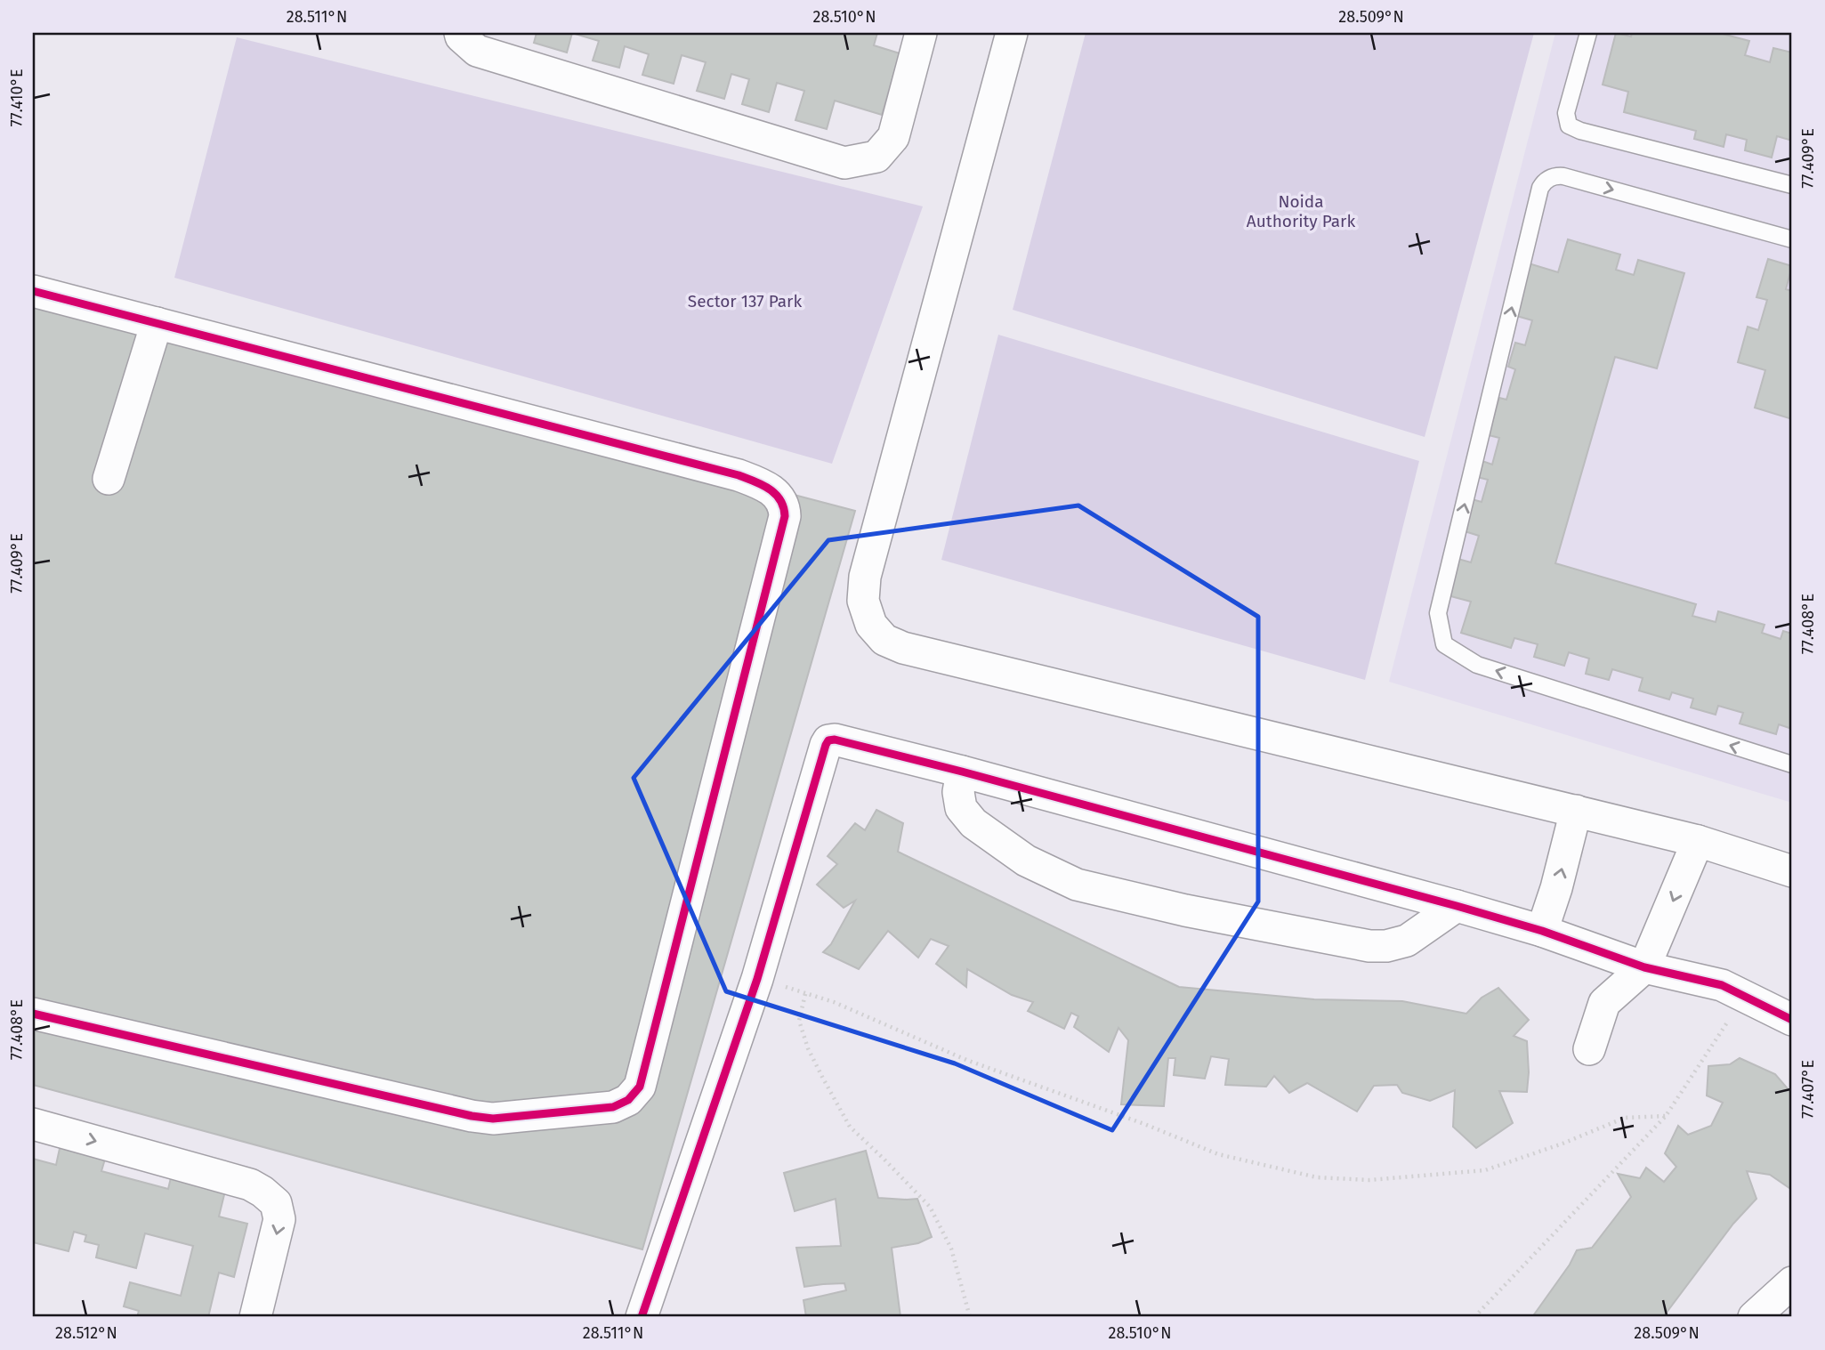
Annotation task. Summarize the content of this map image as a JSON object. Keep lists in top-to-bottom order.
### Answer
{
  "parks": ["Noida Authority Park", "Sector 137 Park"],
  "coordinates": [
    "28.511°N",
    "28.510°N",
    "28.509°N",
    "77.410°E",
    "77.409°E",
    "77.408°E",
    "77.407°E",
    "28.512°N"
  ]
}
